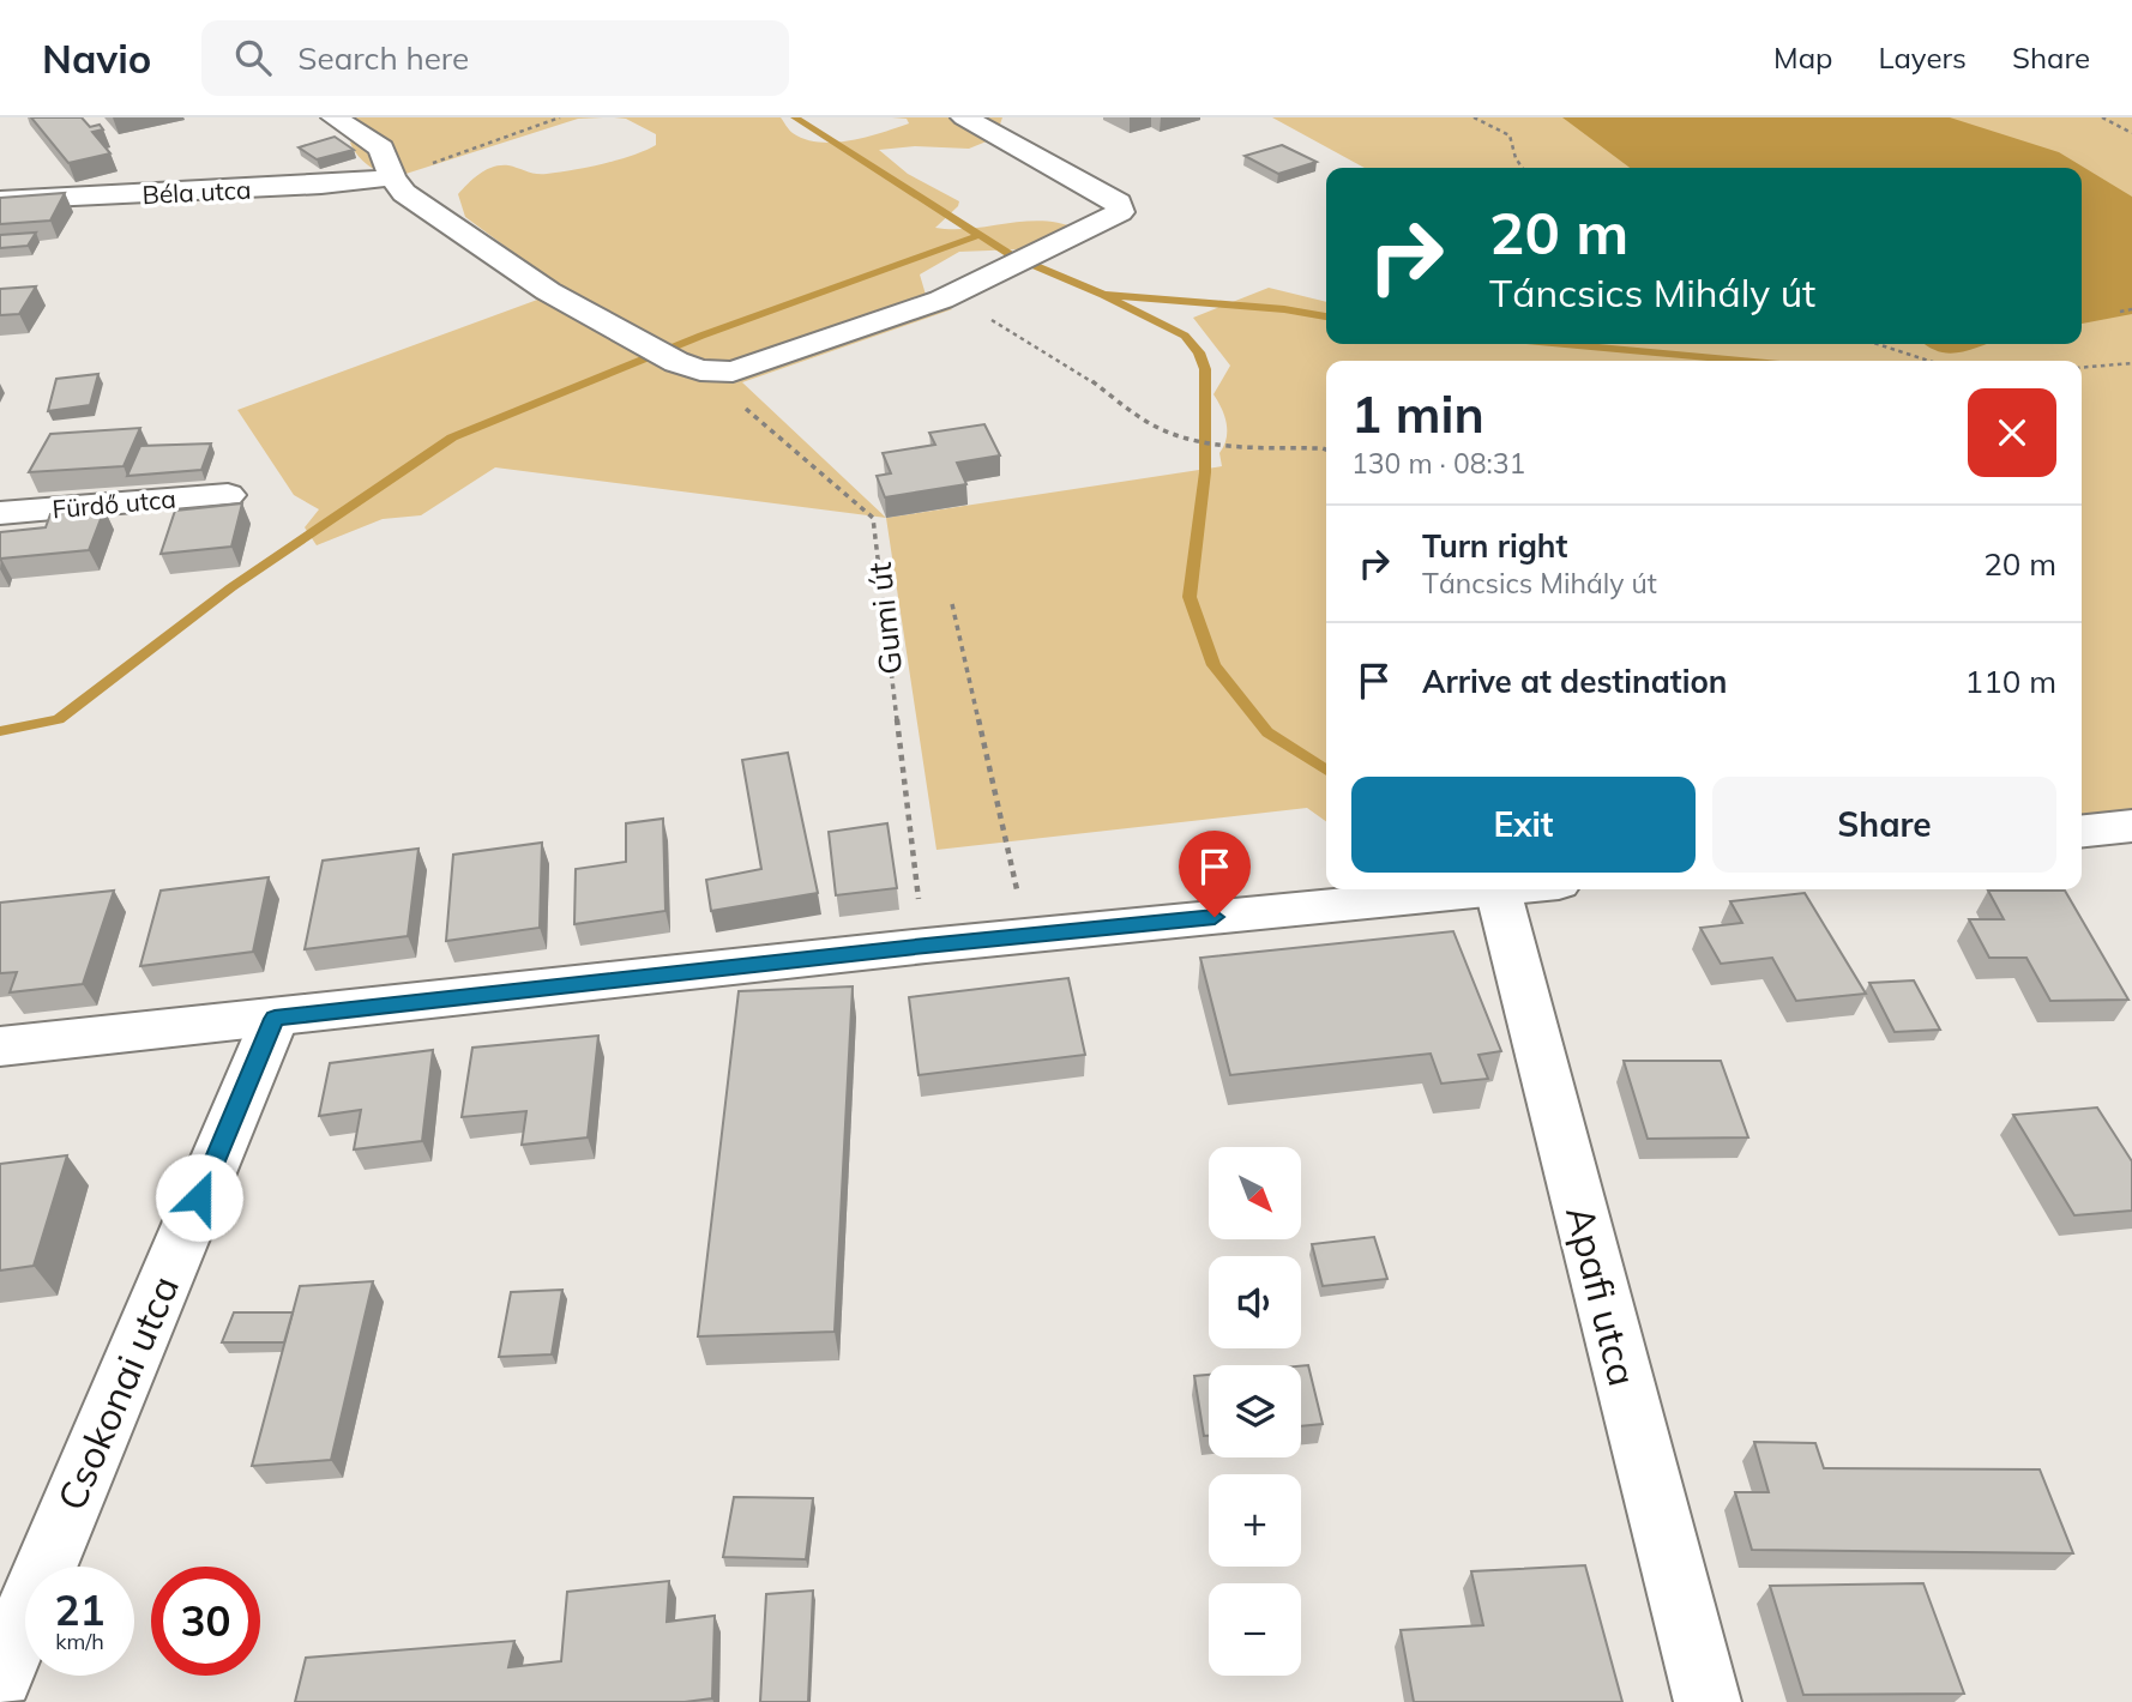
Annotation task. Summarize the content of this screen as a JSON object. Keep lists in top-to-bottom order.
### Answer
{
  "streets": {
    "street": [
      "Béla utca",
      "Fürdő utca",
      "Apafi utca",
      "Csokonai utca"
    ],
    "path": ["Gumi út"]
  },
  "north": "bottom right",
  "page": {
    "header": "Navio",
    "search": "Search here",
    "nav": ["Map", "Layers", "Share"],
    "turn": ["20 m", "Táncsics Mihály út"],
    "heading": ["1 min", "130 m · 08:31"],
    "list": [
      {
        "name": "Turn right",
        "note": "Táncsics Mihály út",
        "value": "20 m"
      },
      {
        "name": "Arrive at destination",
        "value": "110 m"
      }
    ],
    "buttons": ["Exit", "Share"],
    "map_buttons": ["+", "−"],
    "speed": "21 km/h",
    "limit": "30"
  }
}
